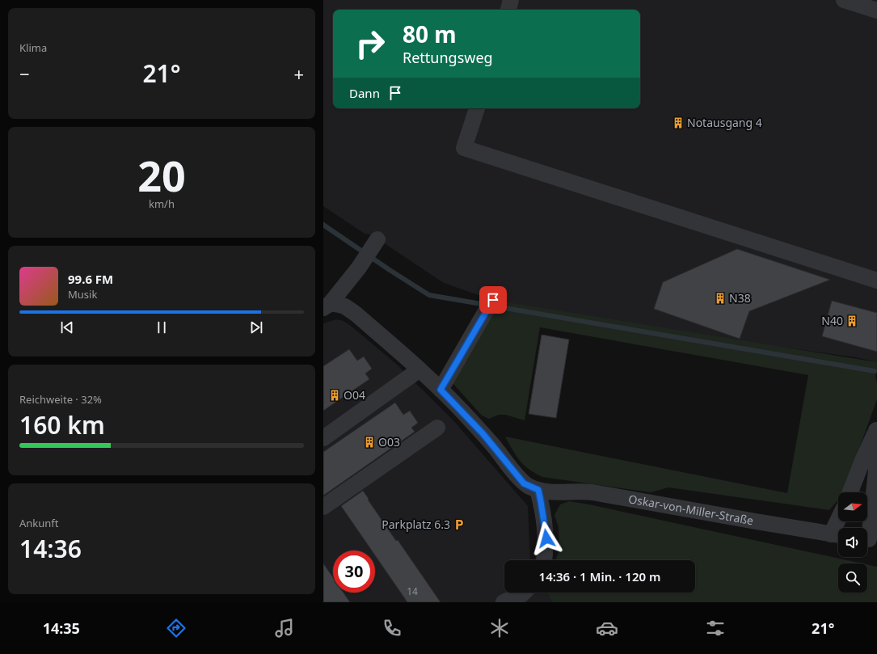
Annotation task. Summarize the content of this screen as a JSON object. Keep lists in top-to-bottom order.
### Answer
{
  "streets": {
    "street": ["Oskar-von-Miller-Straße"]
  },
  "places": {
    "building": [
      "Notausgang 4",
      "N38",
      "N40",
      "O04",
      "O03"
    ],
    "parking": ["Parkplatz 6.3"]
  },
  "house_numbers": ["14"],
  "north": "right",
  "page": {
    "tile": [
      "Klima",
      ["20", "km/h"],
      ["Reichweite · 32%", "160 km"],
      ["Ankunft", "14:36"]
    ],
    "turn": ["80 m", "Rettungsweg"],
    "heat": ["−", "21°", "+"],
    "then": "Dann",
    "song": ["99.6 FM", "Musik"],
    "limit": "30",
    "trip": "14:36 · 1 Min. · 120 m",
    "tabs": ["14:35", "21°"]
  }
}
